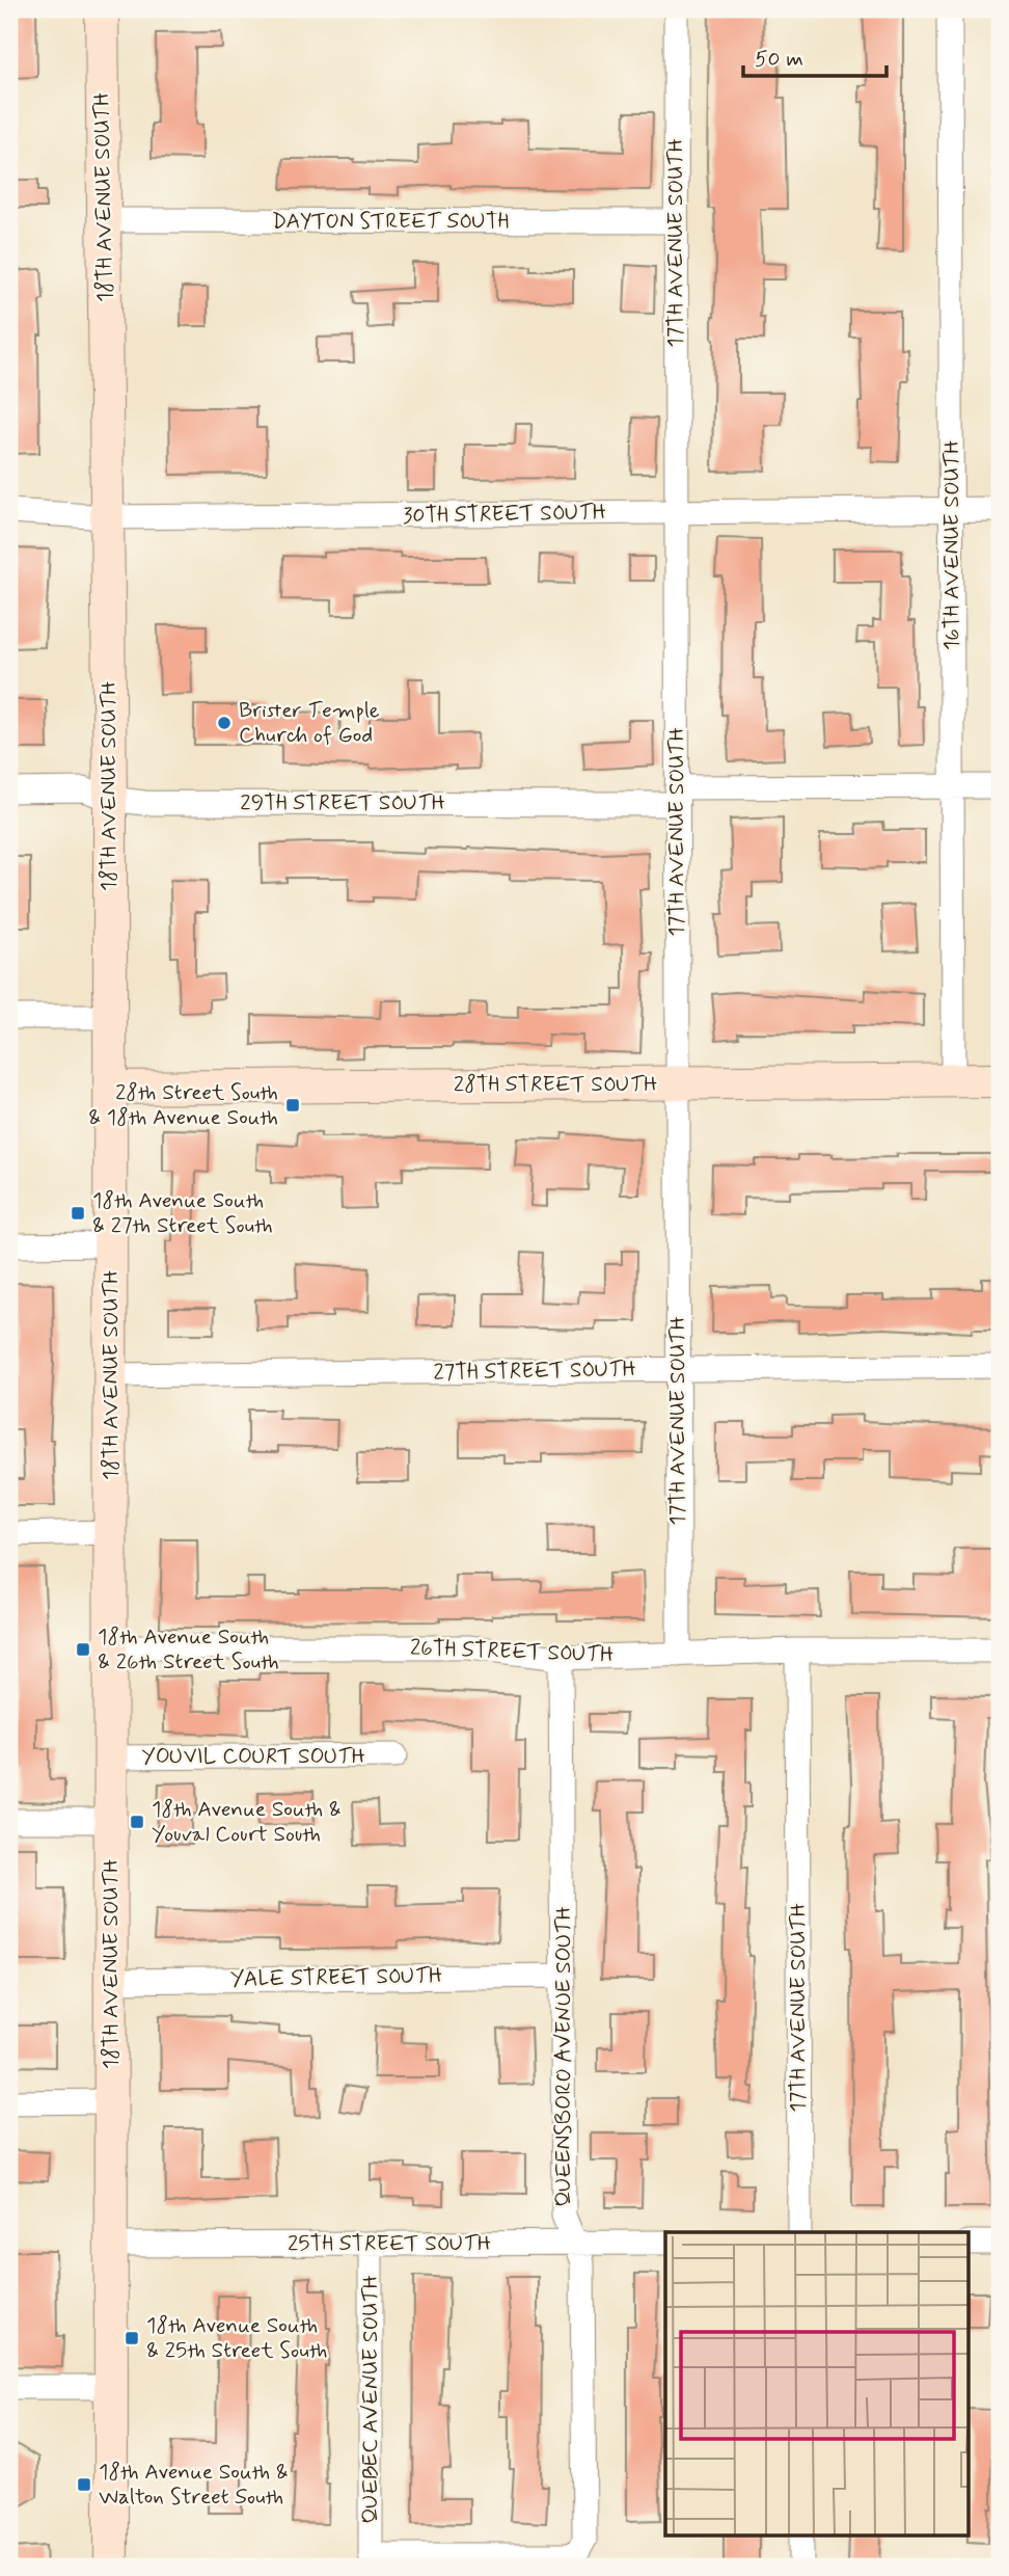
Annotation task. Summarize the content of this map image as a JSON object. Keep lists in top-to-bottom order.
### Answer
{
  "streets": {
    "street": [
      "18TH AVENUE SOUTH",
      "DAYTON STREET SOUTH",
      "17TH AVENUE SOUTH",
      "30TH STREET SOUTH",
      "16TH AVENUE SOUTH",
      "29TH STREET SOUTH",
      "28TH STREET SOUTH",
      "27TH STREET SOUTH",
      "26TH STREET SOUTH",
      "YOUVIL COURT SOUTH",
      "YALE STREET SOUTH",
      "QUEENSBORO AVENUE SOUTH",
      "25TH STREET SOUTH",
      "QUEBEC AVENUE SOUTH"
    ]
  },
  "crossings": [
    ["18TH AVENUE SOUTH", "DAYTON STREET SOUTH"],
    ["18TH AVENUE SOUTH", "30TH STREET SOUTH"],
    ["18TH AVENUE SOUTH", "29TH STREET SOUTH"],
    ["18TH AVENUE SOUTH", "28TH STREET SOUTH"],
    ["18TH AVENUE SOUTH", "27TH STREET SOUTH"],
    ["18TH AVENUE SOUTH", "26TH STREET SOUTH"],
    ["18TH AVENUE SOUTH", "YOUVIL COURT SOUTH"],
    ["18TH AVENUE SOUTH", "YALE STREET SOUTH"],
    ["18TH AVENUE SOUTH", "25TH STREET SOUTH"],
    ["DAYTON STREET SOUTH", "17TH AVENUE SOUTH"],
    ["17TH AVENUE SOUTH", "30TH STREET SOUTH"],
    ["17TH AVENUE SOUTH", "29TH STREET SOUTH"],
    ["17TH AVENUE SOUTH", "28TH STREET SOUTH"],
    ["17TH AVENUE SOUTH", "27TH STREET SOUTH"],
    ["17TH AVENUE SOUTH", "26TH STREET SOUTH"],
    ["30TH STREET SOUTH", "16TH AVENUE SOUTH"],
    ["16TH AVENUE SOUTH", "29TH STREET SOUTH"],
    ["16TH AVENUE SOUTH", "28TH STREET SOUTH"],
    ["26TH STREET SOUTH", "QUEENSBORO AVENUE SOUTH"],
    ["YALE STREET SOUTH", "QUEENSBORO AVENUE SOUTH"],
    ["QUEENSBORO AVENUE SOUTH", "25TH STREET SOUTH"],
    ["QUEENSBORO AVENUE SOUTH", "QUEBEC AVENUE SOUTH"],
    ["25TH STREET SOUTH", "QUEBEC AVENUE SOUTH"]
  ],
  "places": {
    "other": ["Brister Temple Church of God"],
    "transit": [
      "28th Street South & 18th Avenue South",
      "18th Avenue South & 27th Street South",
      "18th Avenue South & 26th Street South",
      "18th Avenue South & Youval Court South",
      "18th Avenue South & 25th Street South",
      "18th Avenue South & Walton Street South"
    ]
  },
  "scale_bar": "50 m"
}
